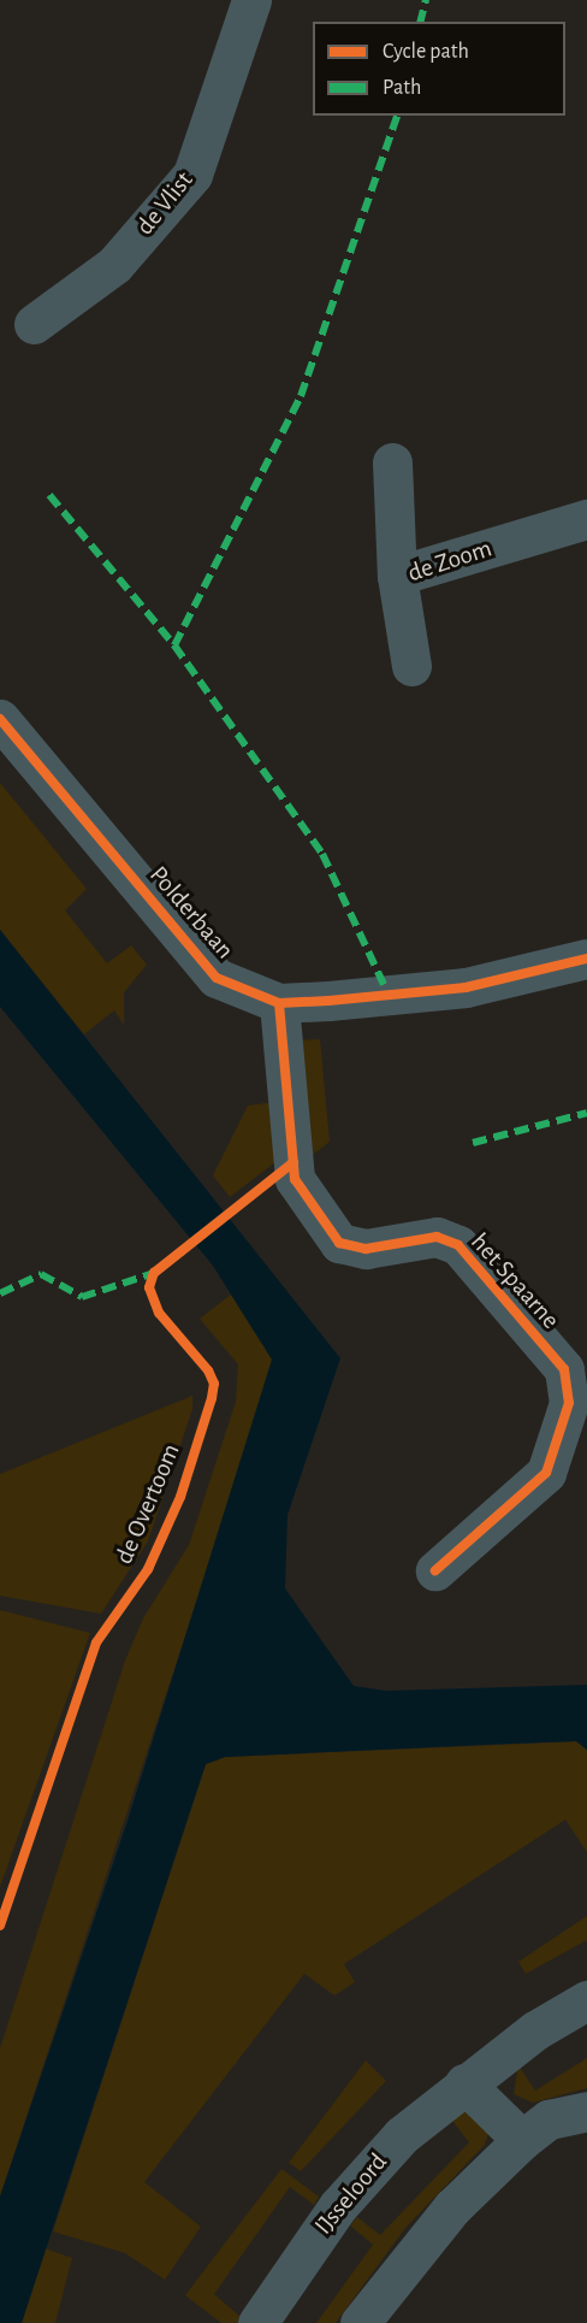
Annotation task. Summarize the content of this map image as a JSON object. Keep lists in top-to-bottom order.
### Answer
{
  "streets": {
    "street": [
      "de Vlist",
      "de Zoom",
      "Polderbaan",
      "het Spaarne",
      "IJsseloord"
    ],
    "cycle path": ["de Overtoom"]
  },
  "crossings": [
    ["Polderbaan", "het Spaarne"]
  ],
  "legend": ["Cycle path", "Path"]
}
